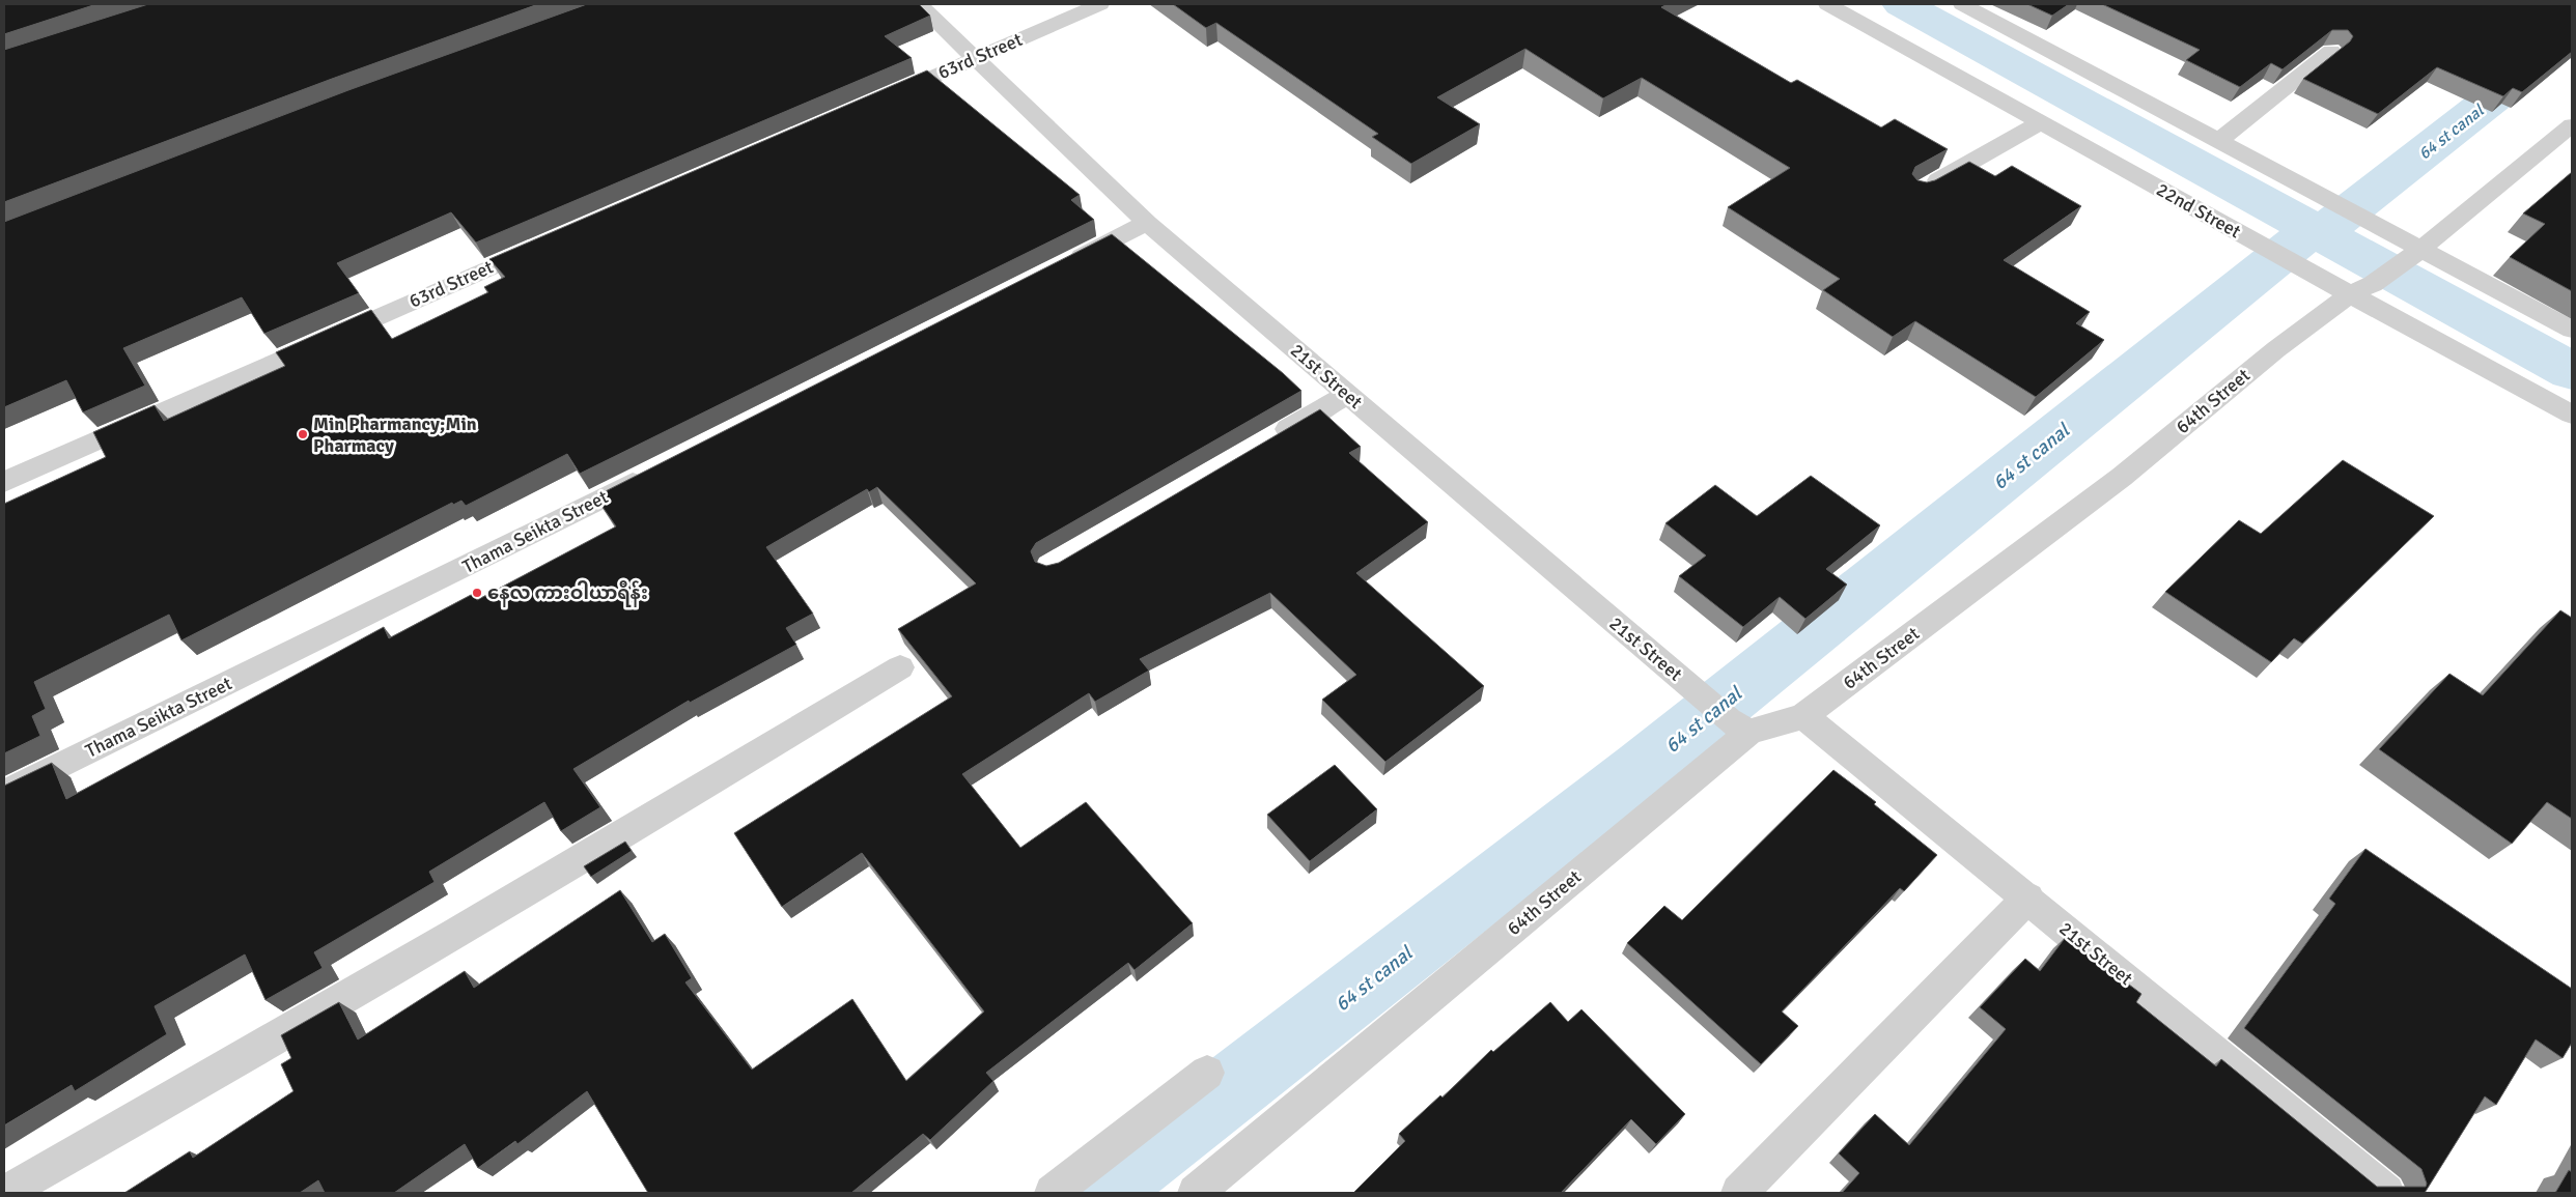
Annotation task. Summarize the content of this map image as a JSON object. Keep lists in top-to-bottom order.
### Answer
{
  "streets": {
    "street": [
      "63rd Street",
      "22nd Street",
      "21st Street",
      "64th Street",
      "Thama Seikta Street"
    ]
  },
  "crossings": [
    ["63rd Street", "21st Street"],
    ["22nd Street", "64th Street"],
    ["21st Street", "64th Street"]
  ],
  "water": ["64 st canal"],
  "places": ["Min Pharmancy;Min Pharmacy", "နေလ ကားဝါယာရိန်း"]
}
